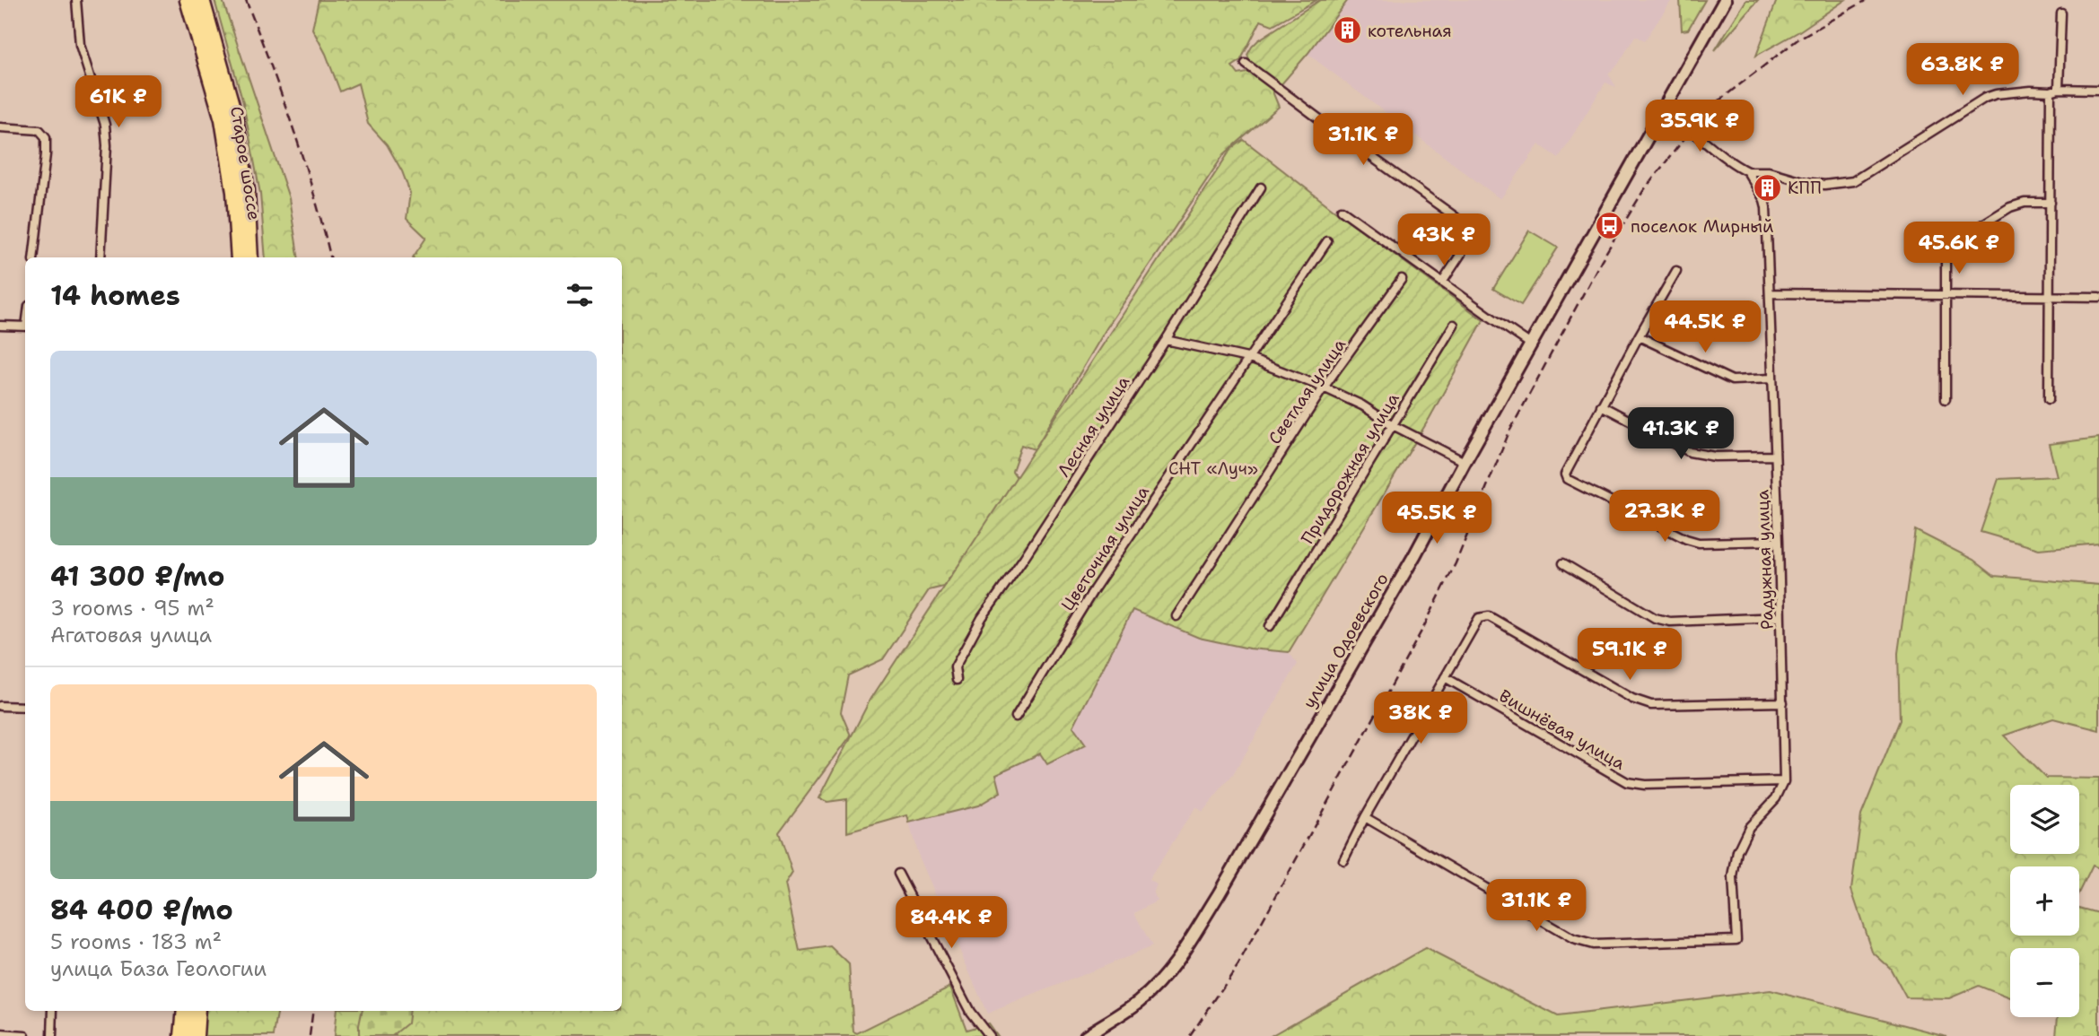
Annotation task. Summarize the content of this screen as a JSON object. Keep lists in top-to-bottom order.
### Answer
{
  "streets": {
    "highway": ["Старое шоссе"],
    "street": [
      "Светлая улица",
      "Лесная улица",
      "Придорожная улица",
      "Цветочная улица",
      "Радужная улица",
      "улица Одоевского",
      "Вишнёвая улица"
    ]
  },
  "crossings": [
    ["Радужная улица", "Вишнёвая улица"]
  ],
  "parks": ["СНТ «Луч»"],
  "places": {
    "building": ["котельная", "КПП"],
    "bus stop": ["поселок Мирный"]
  },
  "page": {
    "price": [
      "63.8K ₽",
      "61K ₽",
      "35.9K ₽",
      "31.1K ₽",
      "43K ₽",
      "45.6K ₽",
      "44.5K ₽",
      "41.3K ₽",
      "27.3K ₽",
      "45.5K ₽",
      "59.1K ₽",
      "38K ₽",
      "31.1K ₽",
      "84.4K ₽"
    ],
    "heading": "14 homes",
    "list": [
      {
        "name": "41 300 ₽/mo",
        "note": "3 rooms · 95 m² · Агатовая улица"
      },
      {
        "name": "84 400 ₽/mo",
        "note": "5 rooms · 183 m² · улица База Геологии"
      }
    ],
    "map_buttons": ["+", "−"]
  }
}
